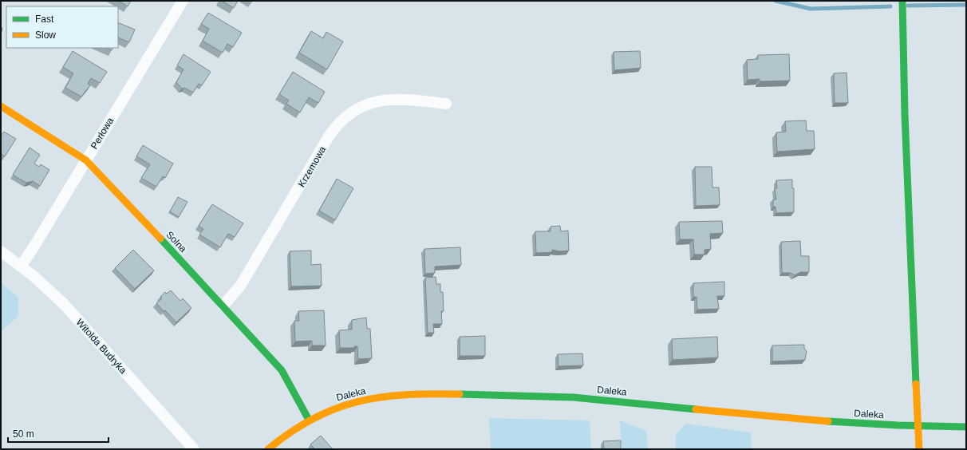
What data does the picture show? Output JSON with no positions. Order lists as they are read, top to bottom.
{
  "streets": {
    "street": [
      "Perłowa",
      "Krzemowa",
      "Solna",
      "Witolda Budryka",
      "Daleka"
    ]
  },
  "crossings": [
    ["Perłowa", "Solna"],
    ["Perłowa", "Witolda Budryka"],
    ["Krzemowa", "Solna"],
    ["Solna", "Daleka"]
  ],
  "legend": ["Fast", "Slow"],
  "scale_bar": "50 m"
}
